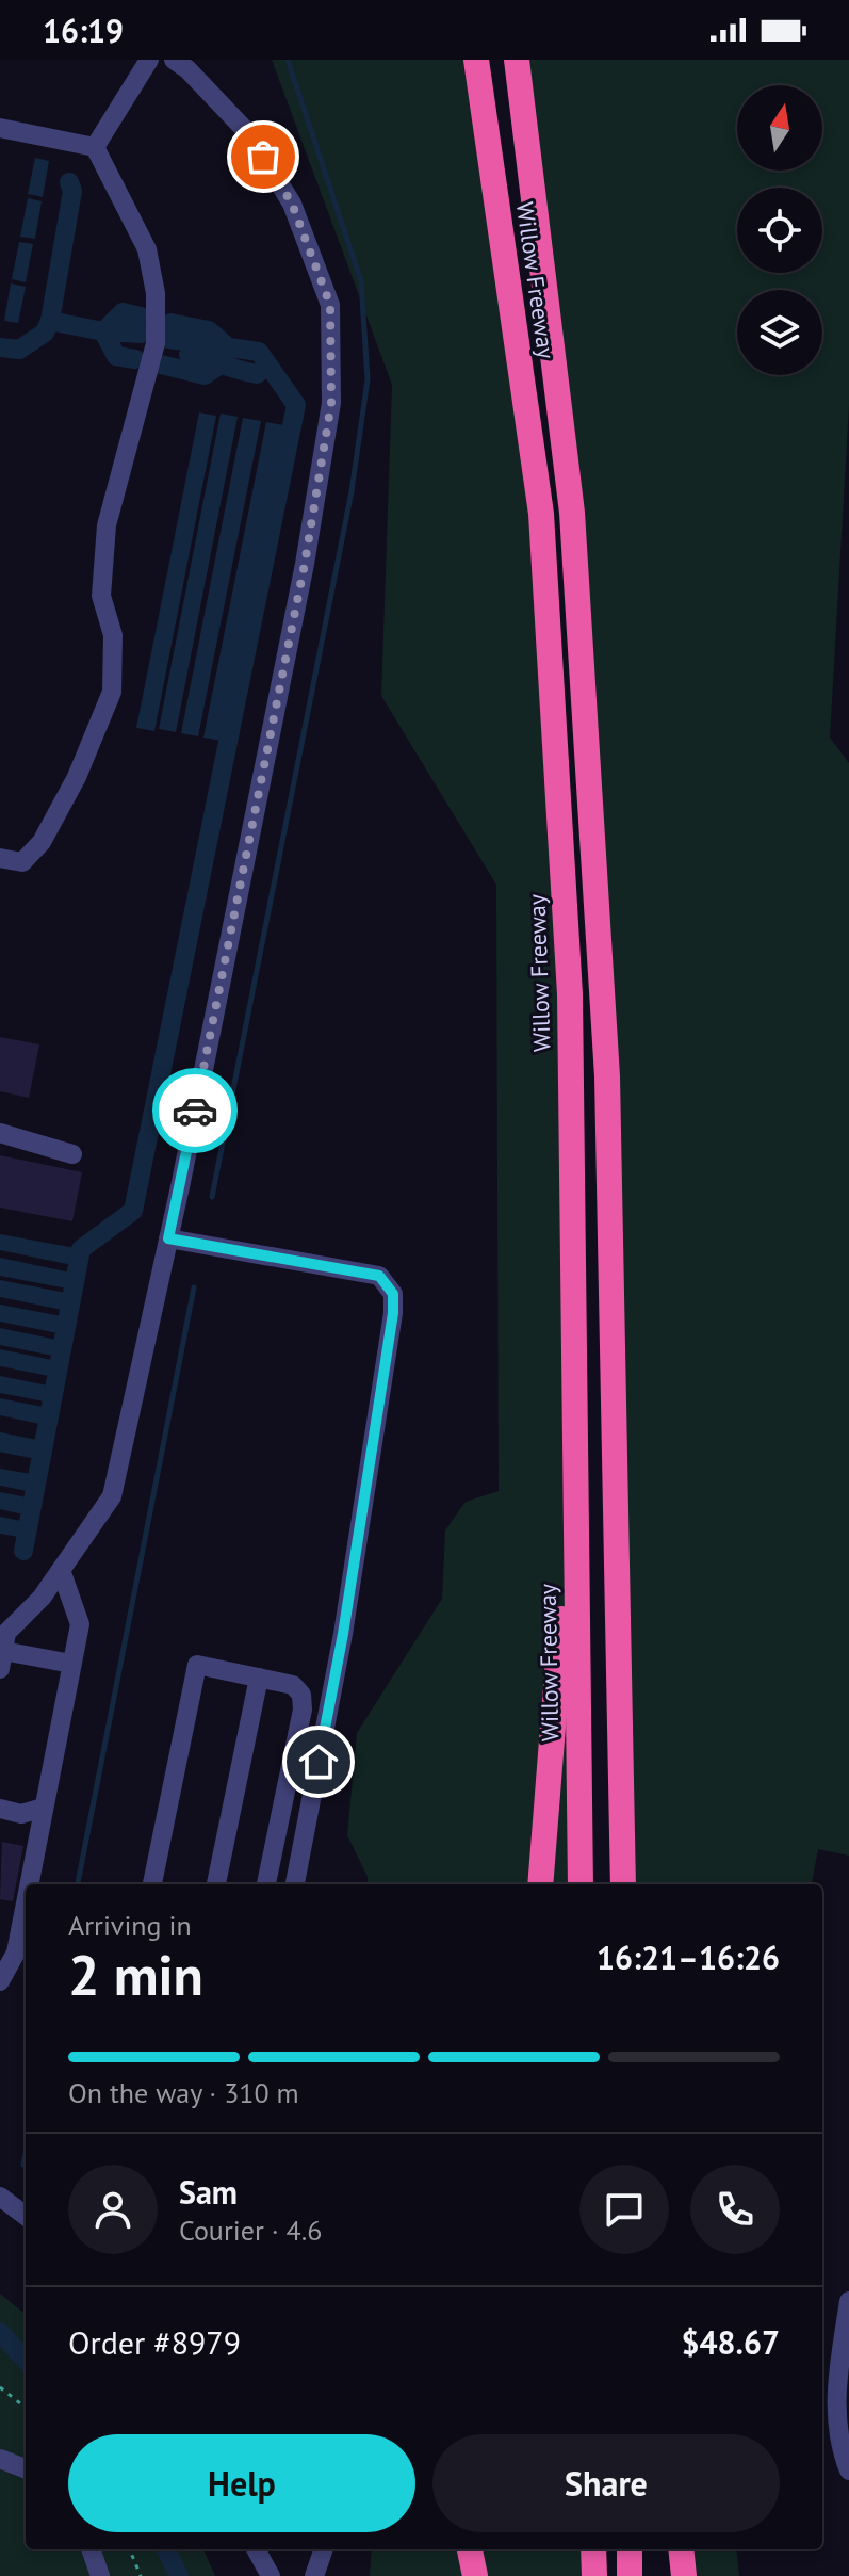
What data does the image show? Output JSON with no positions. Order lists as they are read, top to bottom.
{
  "streets": {
    "highway": ["Willow Freeway"]
  },
  "north": "top",
  "page": {
    "status": "16:19",
    "heading": ["2 min", "Arriving in", "16:21–16:26"],
    "panel": [
      "Sam",
      "Courier · 4.6",
      "Order #8979",
      "$48.67"
    ],
    "bar": "On the way · 310 m",
    "buttons": ["Help", "Share"]
  }
}
